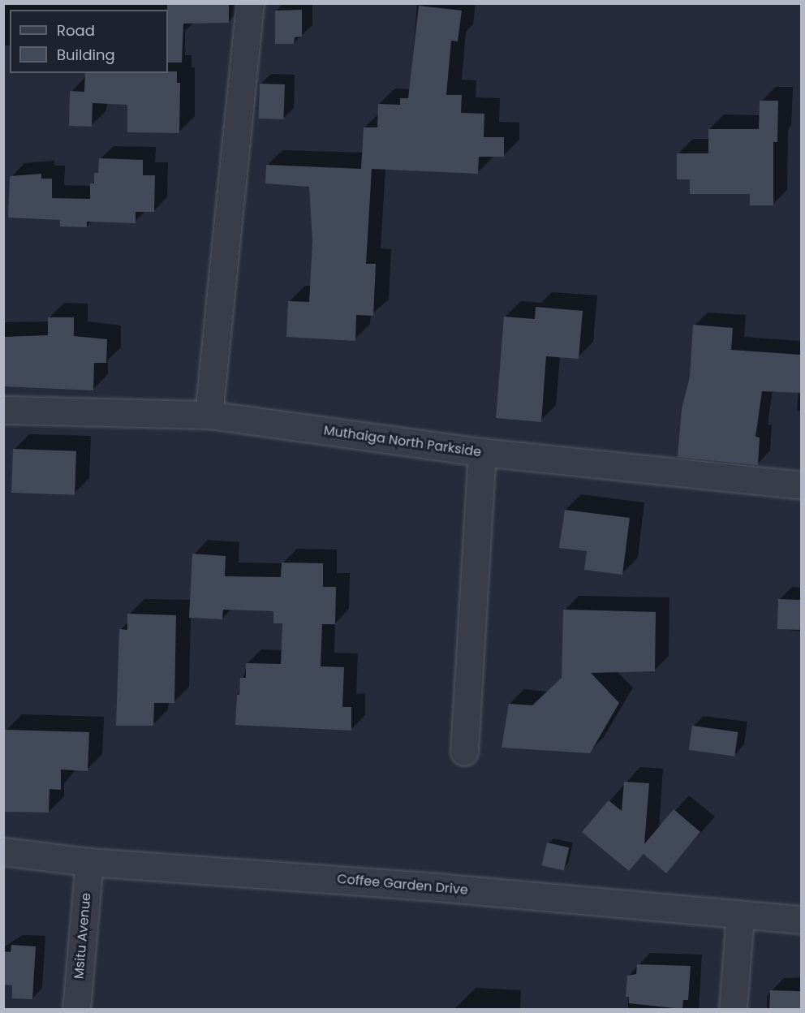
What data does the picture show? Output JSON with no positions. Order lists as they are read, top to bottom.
{
  "streets": {
    "street": ["Muthaiga North Parkside", "Coffee Garden Drive", "Msitu Avenue"]
  },
  "crossings": [
    ["Coffee Garden Drive", "Msitu Avenue"]
  ],
  "legend": ["Road", "Building"]
}
